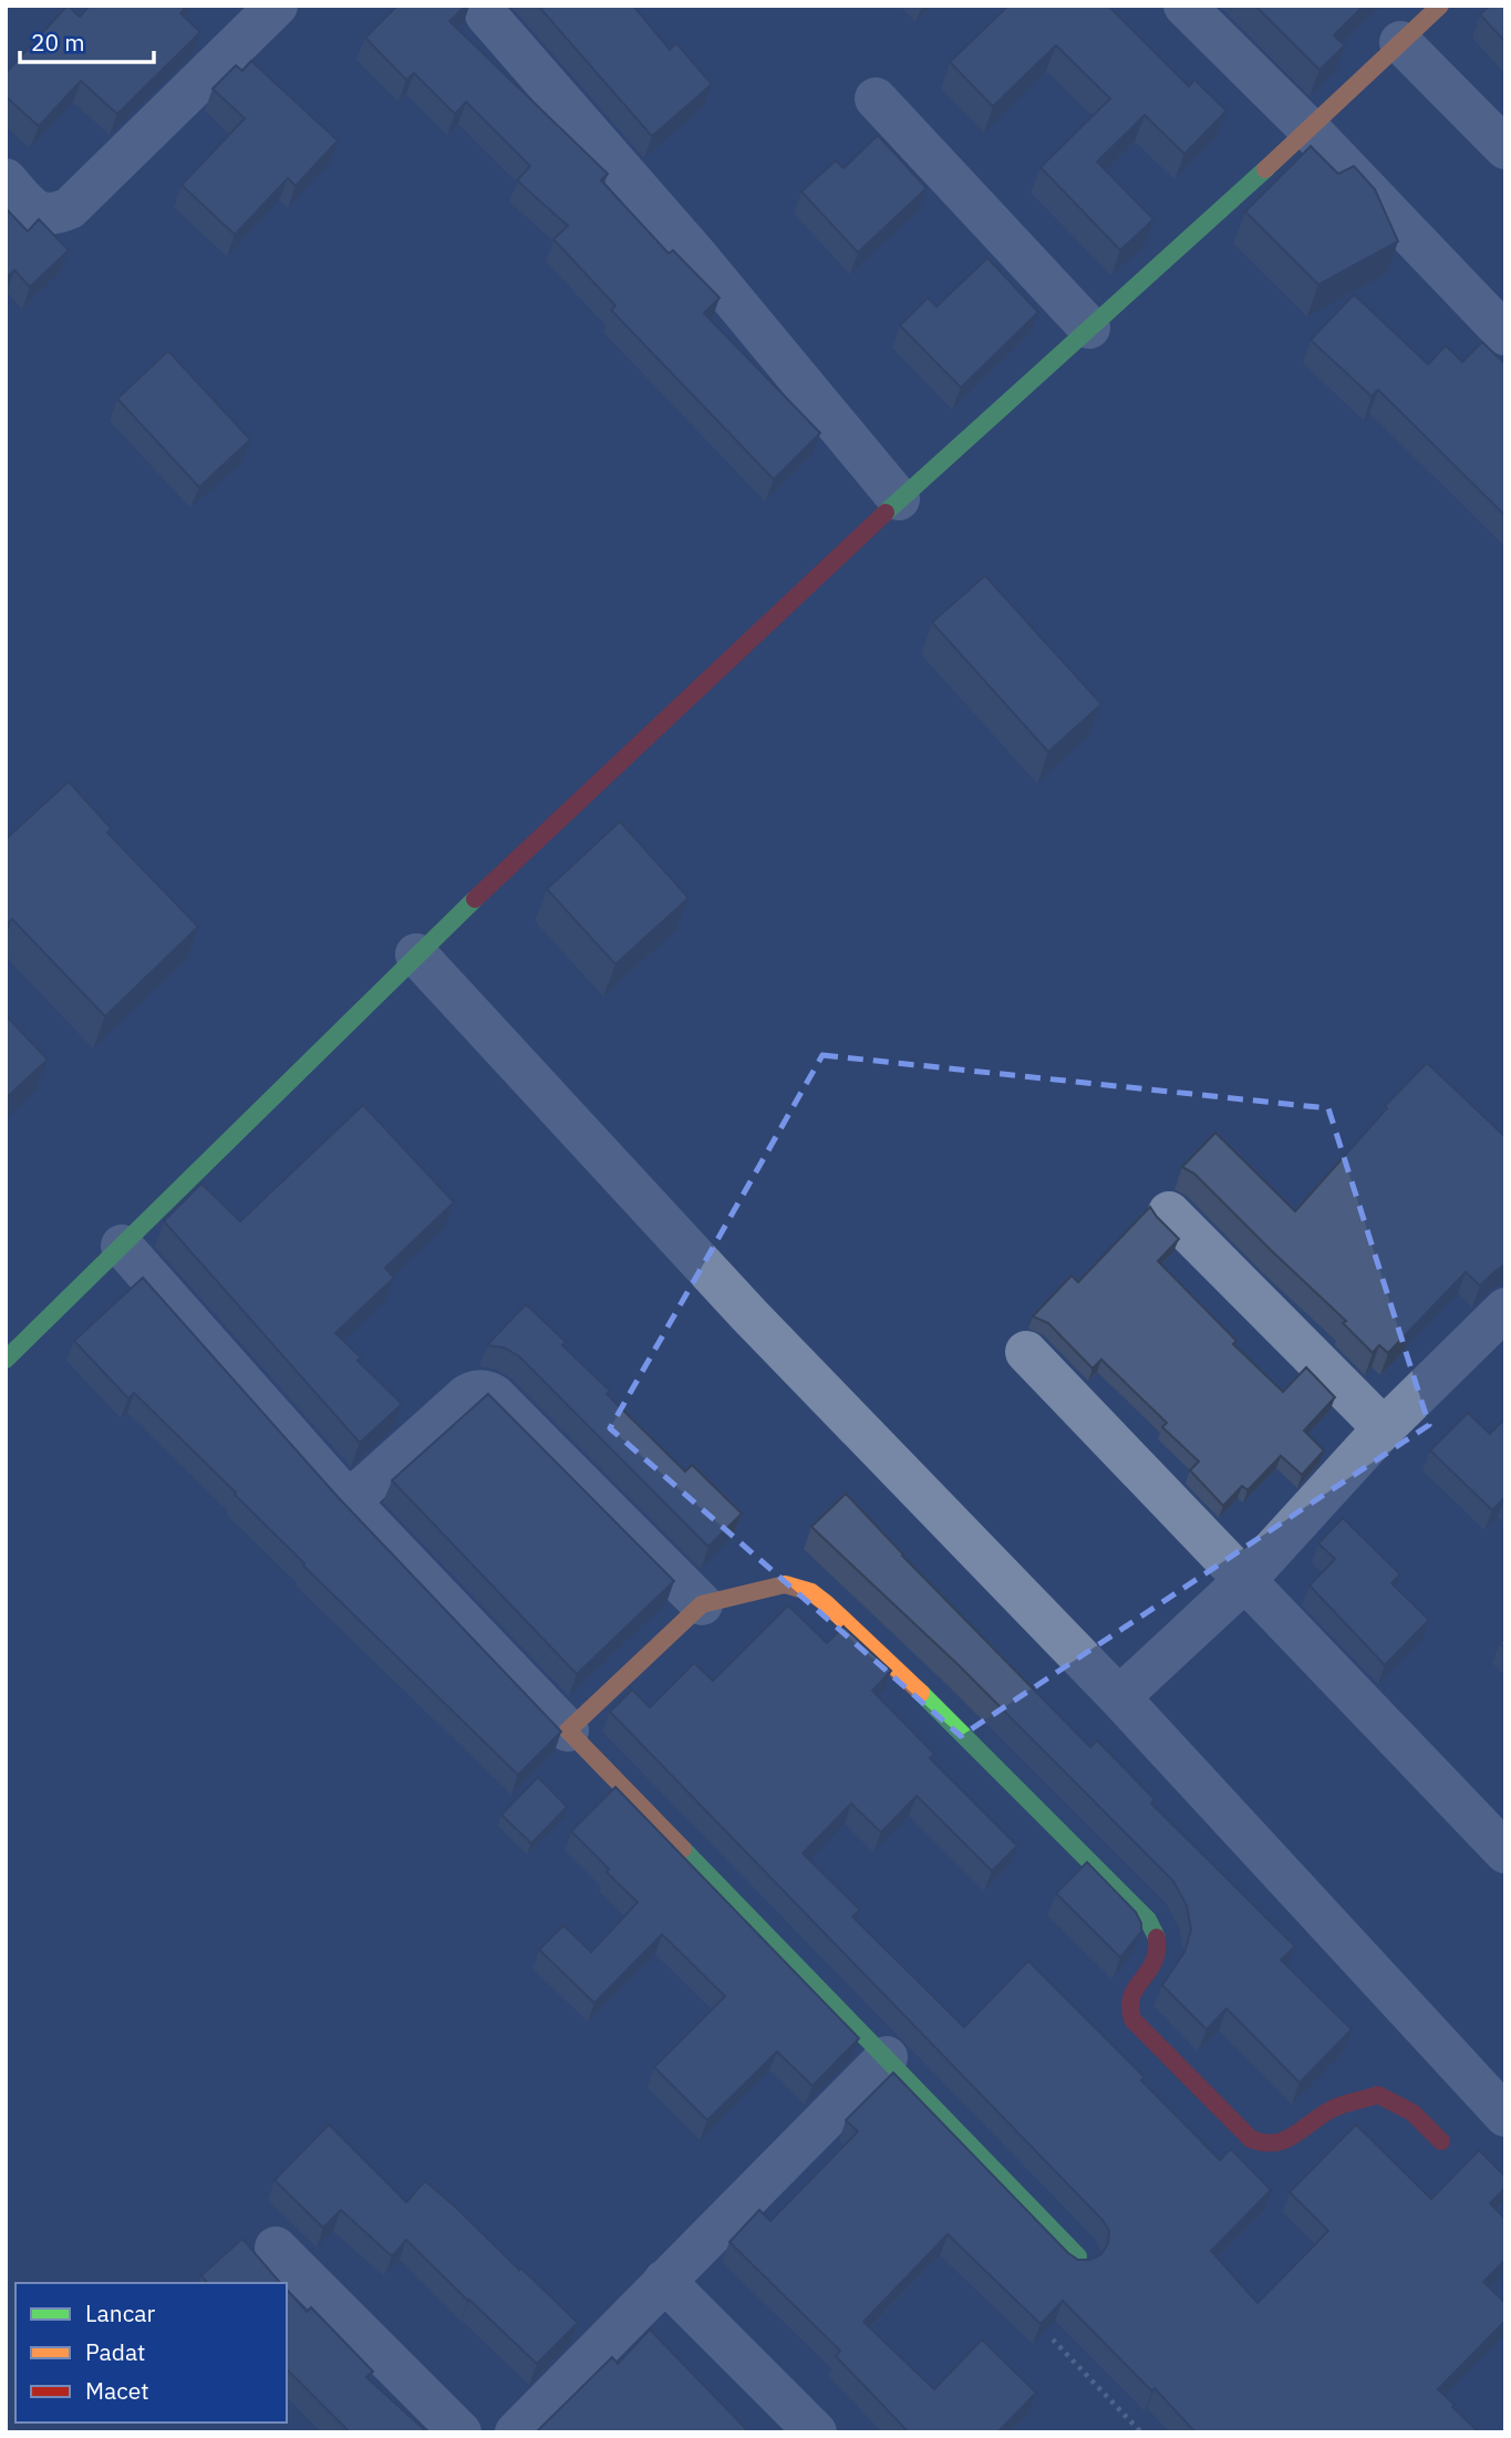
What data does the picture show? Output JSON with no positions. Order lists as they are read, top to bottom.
{
  "legend": ["Lancar", "Padat", "Macet"],
  "scale_bar": "20 m"
}
